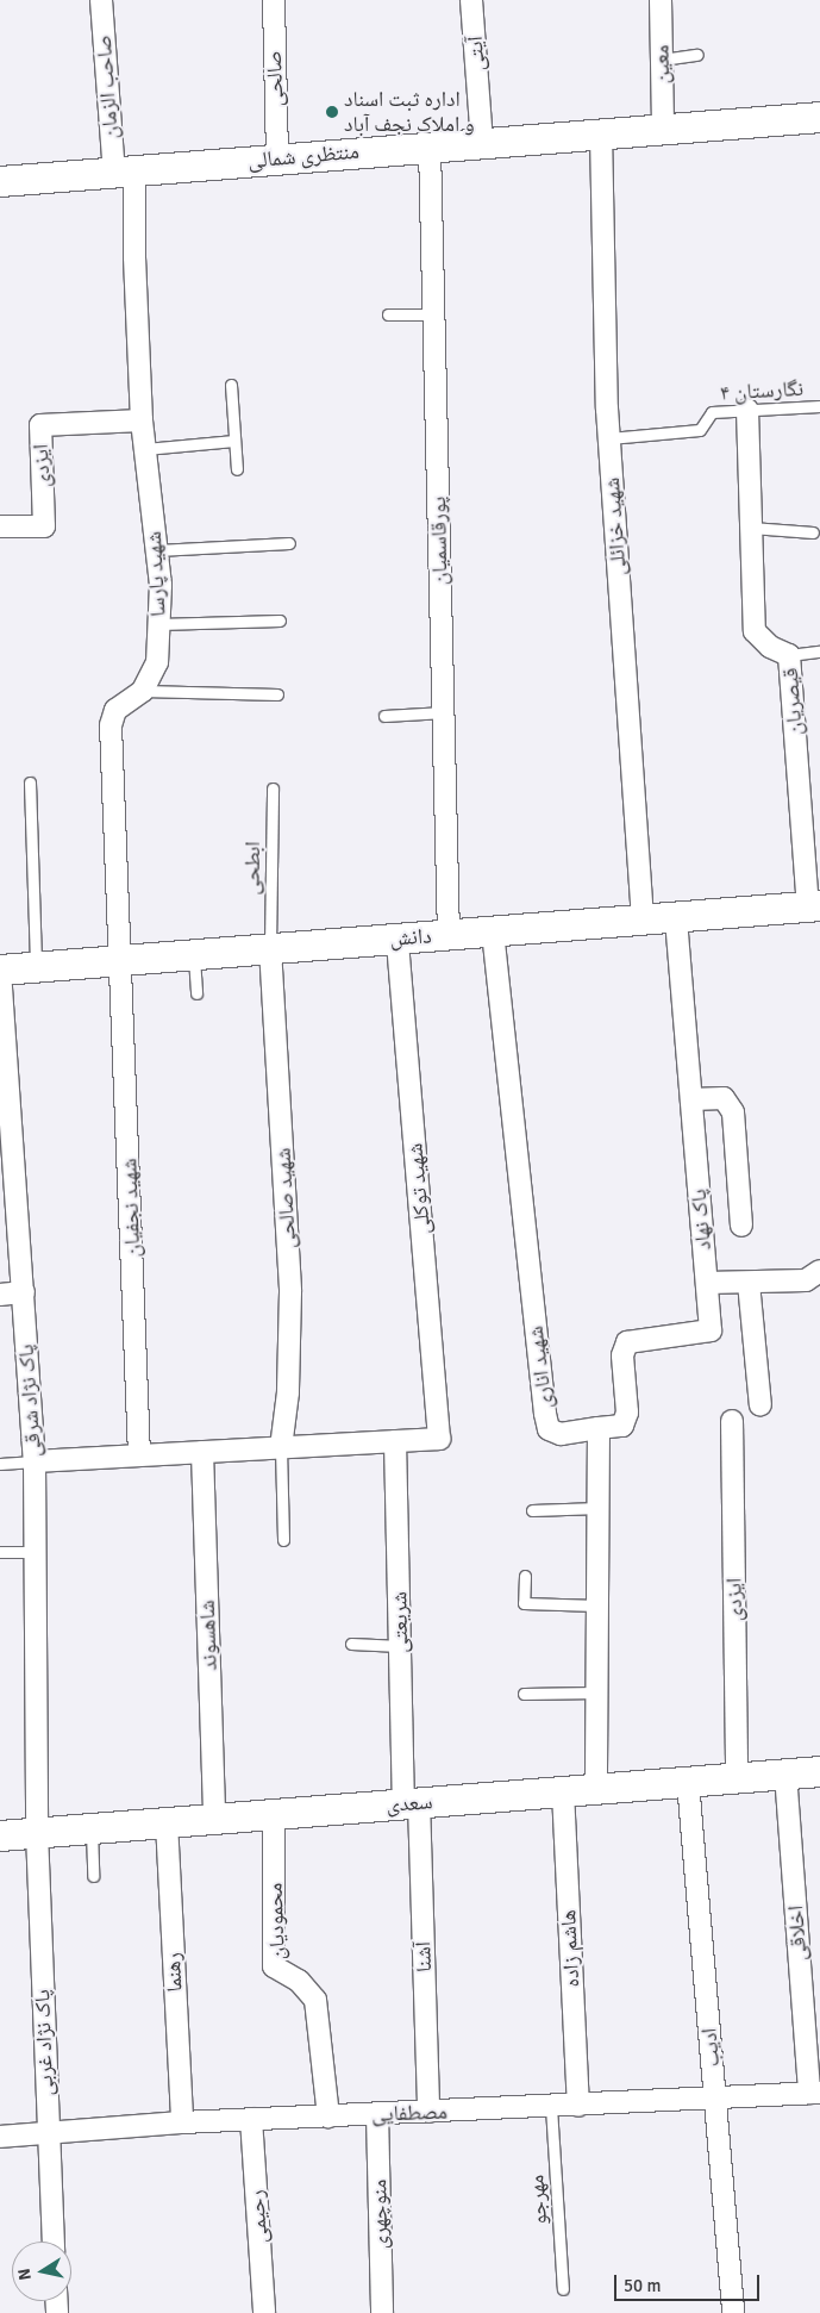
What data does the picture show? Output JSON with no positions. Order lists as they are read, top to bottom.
{
  "streets": {
    "street": [
      "آیتی",
      "معین",
      "صالحی",
      "صاحب الزمان",
      "منتظری شمالی",
      "ایزدی",
      "شهید خزائلی",
      "پورقاسمیان",
      "شهید پارسا",
      "قیصریان",
      "دانش",
      "شهید توکلی",
      "شهید صالحی",
      "شهید نجفیان",
      "پاک نهاد",
      "شهید اناری",
      "پاک نژاد شرقی",
      "شریعتی",
      "شاهسوند",
      "سعدی",
      "محمودیان",
      "اخلاقی",
      "هاشم زاده",
      "آشنا",
      "رهنما",
      "پاک نژاد غربی",
      "ادیب",
      "مصطفایی",
      "منوچهری",
      "رحیمی"
    ],
    "lane": ["نگارستان ۴", "ابطحی", "مهرجو"]
  },
  "crossings": [
    ["آیتی", "منتظری شمالی"],
    ["معین", "منتظری شمالی"],
    ["صالحی", "منتظری شمالی"],
    ["صاحب الزمان", "منتظری شمالی"],
    ["صاحب الزمان", "شهید پارسا"],
    ["منتظری شمالی", "شهید خزائلی"],
    ["منتظری شمالی", "پورقاسمیان"],
    ["منتظری شمالی", "شهید پارسا"],
    ["نگارستان ۴", "شهید خزائلی"],
    ["نگارستان ۴", "قیصریان"],
    ["ایزدی", "شهید پارسا"],
    ["ایزدی", "سعدی"],
    ["شهید خزائلی", "دانش"],
    ["پورقاسمیان", "دانش"],
    ["شهید پارسا", "دانش"],
    ["شهید پارسا", "شهید نجفیان"],
    ["قیصریان", "دانش"],
    ["ابطحی", "دانش"],
    ["ابطحی", "شهید صالحی"],
    ["دانش", "شهید توکلی"],
    ["دانش", "شهید صالحی"],
    ["دانش", "شهید نجفیان"],
    ["دانش", "پاک نهاد"],
    ["دانش", "شهید اناری"],
    ["دانش", "پاک نژاد شرقی"],
    ["شهید توکلی", "شریعتی"],
    ["پاک نهاد", "شهید اناری"],
    ["پاک نژاد شرقی", "سعدی"],
    ["پاک نژاد شرقی", "پاک نژاد غربی"],
    ["شریعتی", "سعدی"],
    ["شریعتی", "آشنا"],
    ["شاهسوند", "سعدی"],
    ["سعدی", "محمودیان"],
    ["سعدی", "اخلاقی"],
    ["سعدی", "هاشم زاده"],
    ["سعدی", "آشنا"],
    ["سعدی", "رهنما"],
    ["سعدی", "پاک نژاد غربی"],
    ["سعدی", "ادیب"],
    ["محمودیان", "مصطفایی"],
    ["اخلاقی", "مصطفایی"],
    ["هاشم زاده", "مصطفایی"],
    ["آشنا", "مصطفایی"],
    ["رهنما", "مصطفایی"],
    ["پاک نژاد غربی", "مصطفایی"],
    ["ادیب", "مصطفایی"],
    ["مصطفایی", "مهرجو"],
    ["مصطفایی", "منوچهری"],
    ["مصطفایی", "رحیمی"]
  ],
  "places": ["اداره ثبت اسناد و املاک نجف آباد"],
  "scale_bar": "50 m",
  "north": "left"
}
